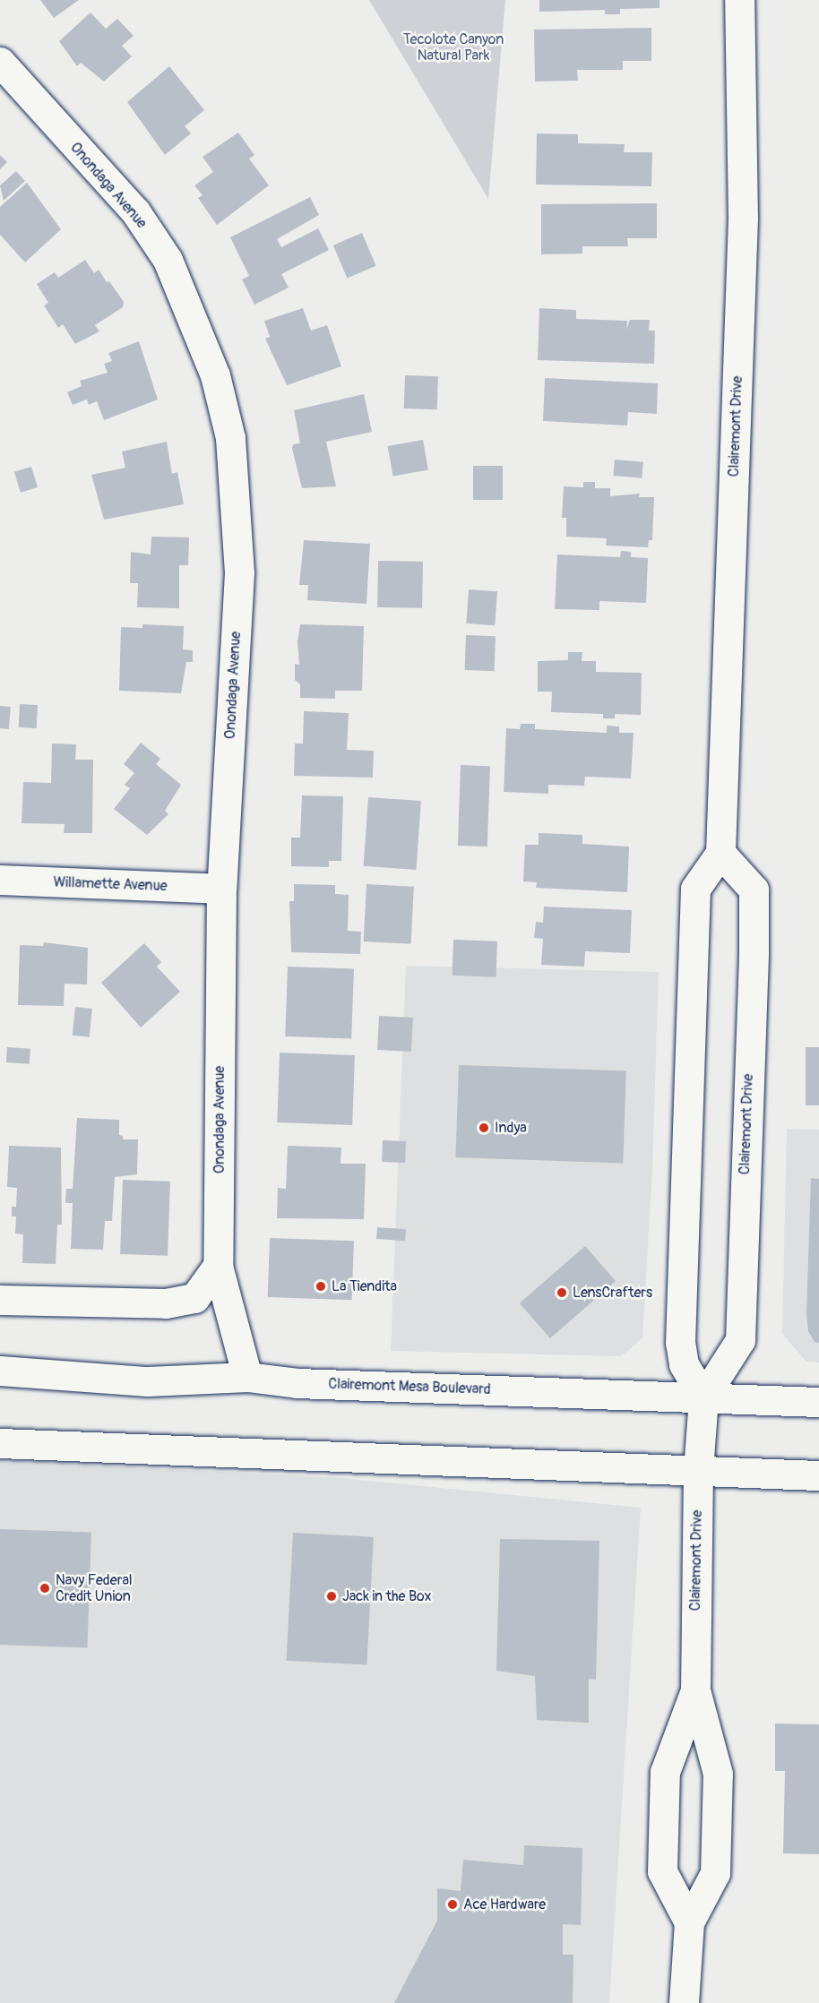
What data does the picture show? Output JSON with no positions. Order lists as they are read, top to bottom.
{
  "streets": {
    "main road": [
      "Onondaga Avenue",
      "Clairemont Drive",
      "Willamette Avenue",
      "Clairemont Mesa Boulevard"
    ]
  },
  "crossings": [
    ["Onondaga Avenue", "Willamette Avenue"],
    ["Onondaga Avenue", "Clairemont Mesa Boulevard"],
    ["Clairemont Drive", "Clairemont Mesa Boulevard"]
  ],
  "parks": ["Tecolote Canyon Natural Park"],
  "places": [
    "Indya",
    "La Tiendita",
    "LensCrafters",
    "Navy Federal Credit Union",
    "Jack in the Box",
    "Ace Hardware"
  ]
}
